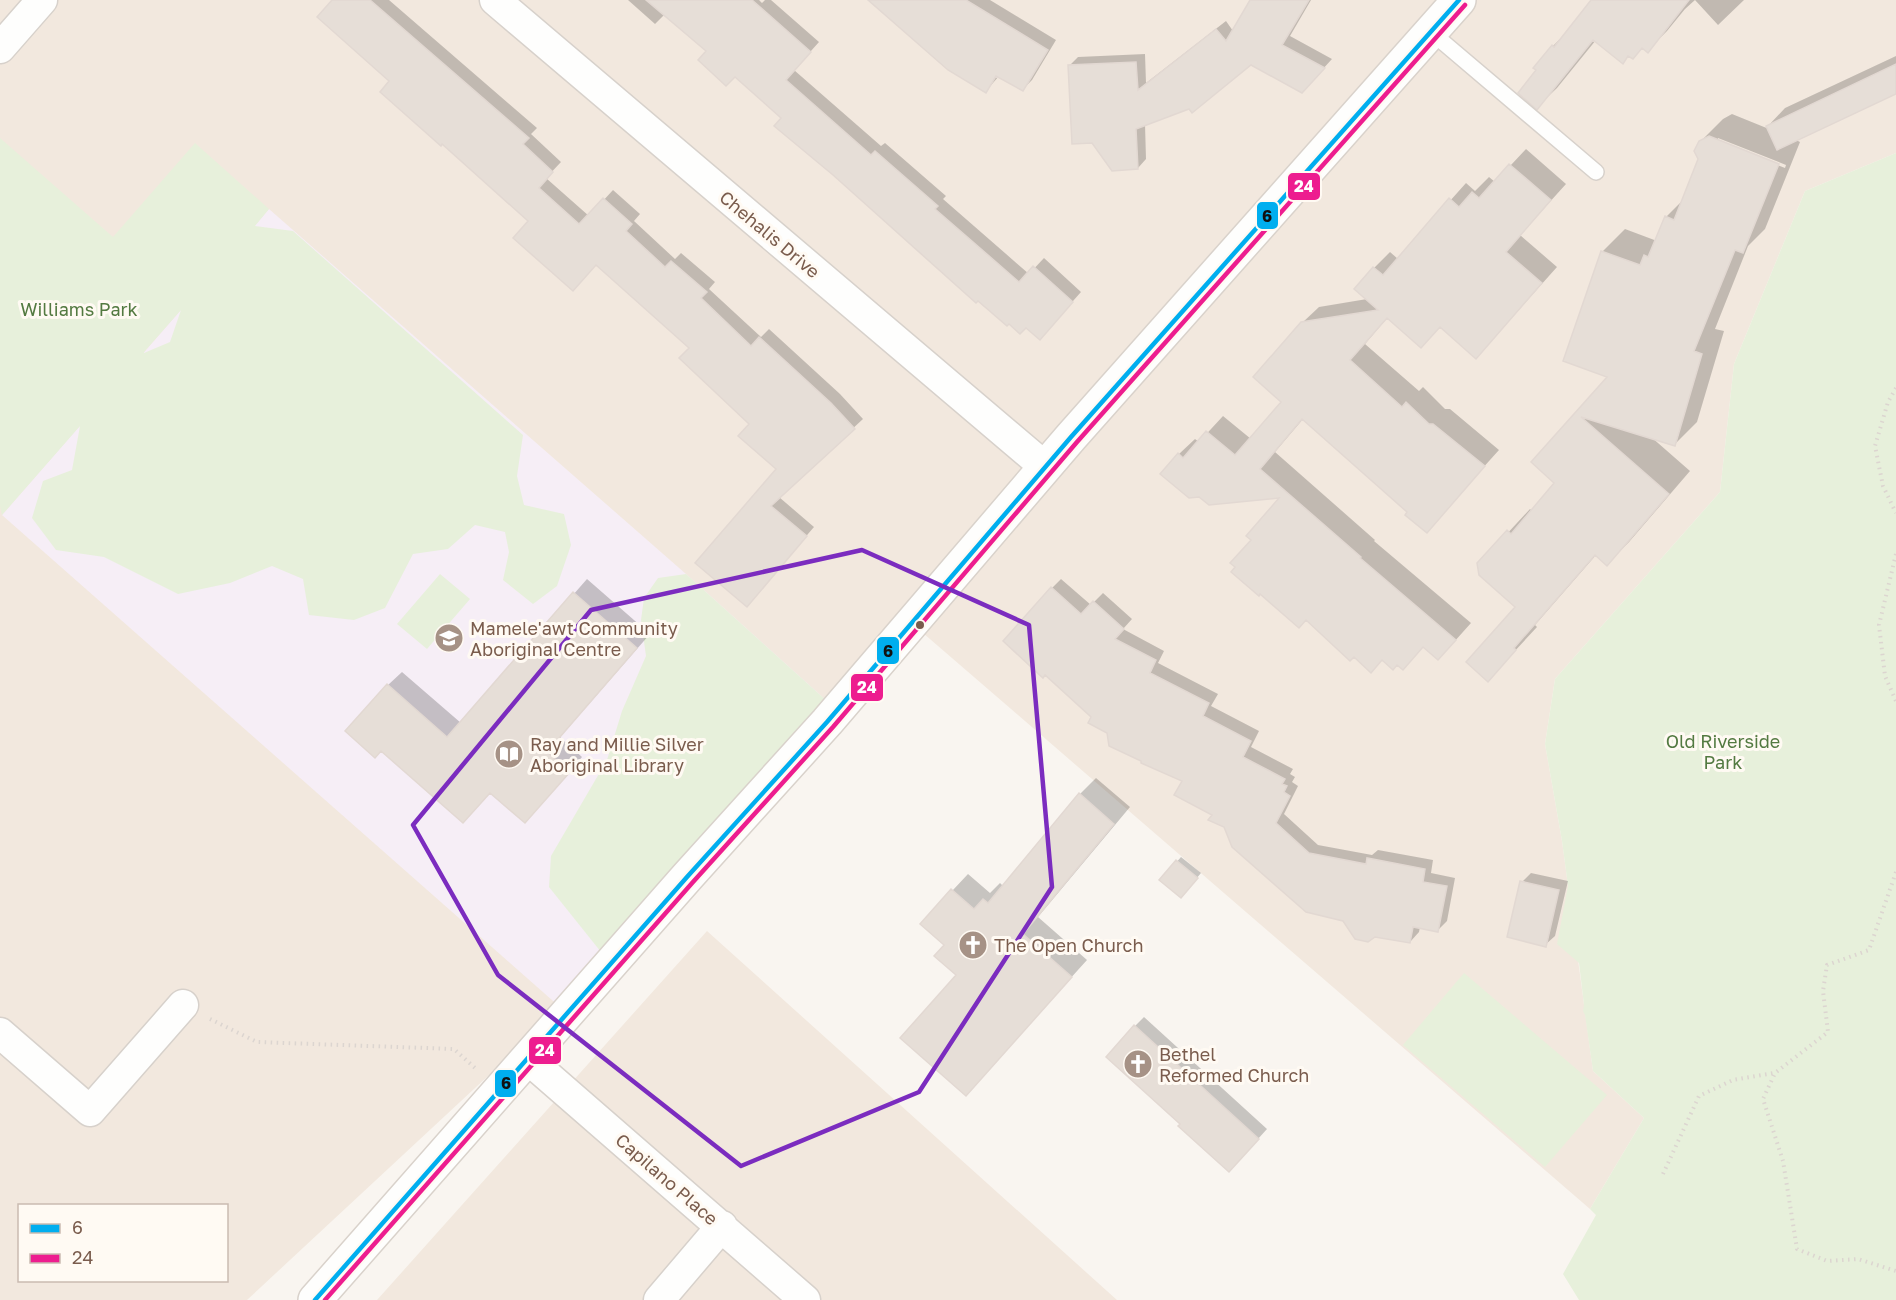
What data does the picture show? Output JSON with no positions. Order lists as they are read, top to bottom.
{
  "streets": {
    "street": ["Chehalis Drive", "Capilano Place"]
  },
  "parks": ["Williams Park", "Old Riverside Park"],
  "places": {
    "school or university": ["Mamele'awt Community Aboriginal Centre"],
    "library": ["Ray and Millie Silver Aboriginal Library"],
    "church": ["The Open Church", "Bethel Reformed Church"]
  },
  "lines": ["transit line 6", "transit line 24"],
  "legend": ["6", "24"]
}
